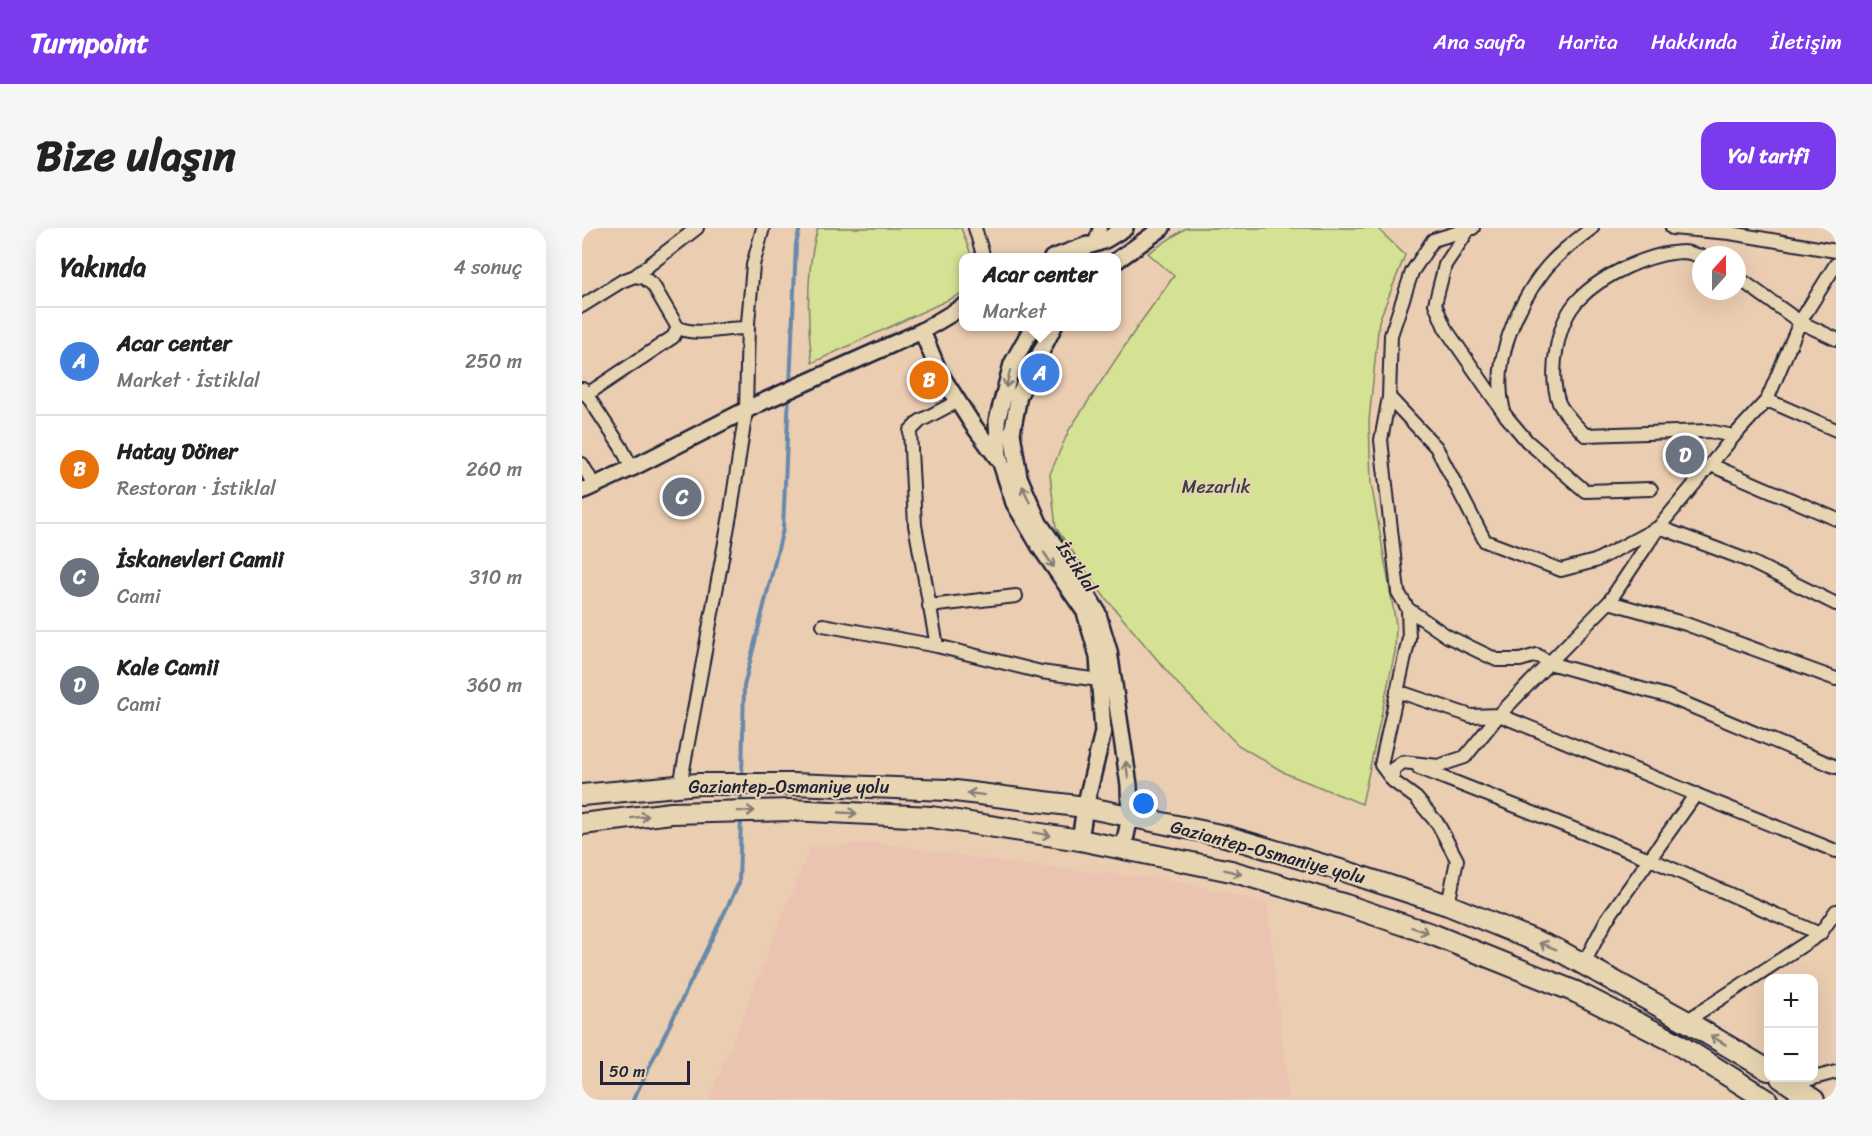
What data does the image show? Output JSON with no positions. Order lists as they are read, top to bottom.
{
  "streets": {
    "highway": ["Gaziantep-Osmaniye yolu"],
    "street": ["İstiklal"]
  },
  "crossings": [
    ["İstiklal", "Gaziantep-Osmaniye yolu"]
  ],
  "parks": ["Mezarlık"],
  "scale_bar": "50 m",
  "north": "top",
  "page": {
    "header": "Turnpoint",
    "nav": [
      "Ana sayfa",
      "Harita",
      "Hakkında",
      "İletişim"
    ],
    "title": "Bize ulaşın",
    "buttons": "Yol tarifi",
    "heading": ["Yakında", "4 sonuç"],
    "popup": ["Acar center", "Market"],
    "list": [
      {
        "mark": "A",
        "name": "Acar center",
        "note": "Market · İstiklal",
        "value": "250 m"
      },
      {
        "mark": "B",
        "name": "Hatay Döner",
        "note": "Restoran · İstiklal",
        "value": "260 m"
      },
      {
        "mark": "C",
        "name": "İskanevleri Camii",
        "note": "Cami",
        "value": "310 m"
      },
      {
        "mark": "D",
        "name": "Kale Camii",
        "note": "Cami",
        "value": "360 m"
      }
    ],
    "pins": [
      "A",
      "B",
      "D",
      "C"
    ],
    "map_buttons": ["+", "−"],
    "scale": "50 m"
  }
}
